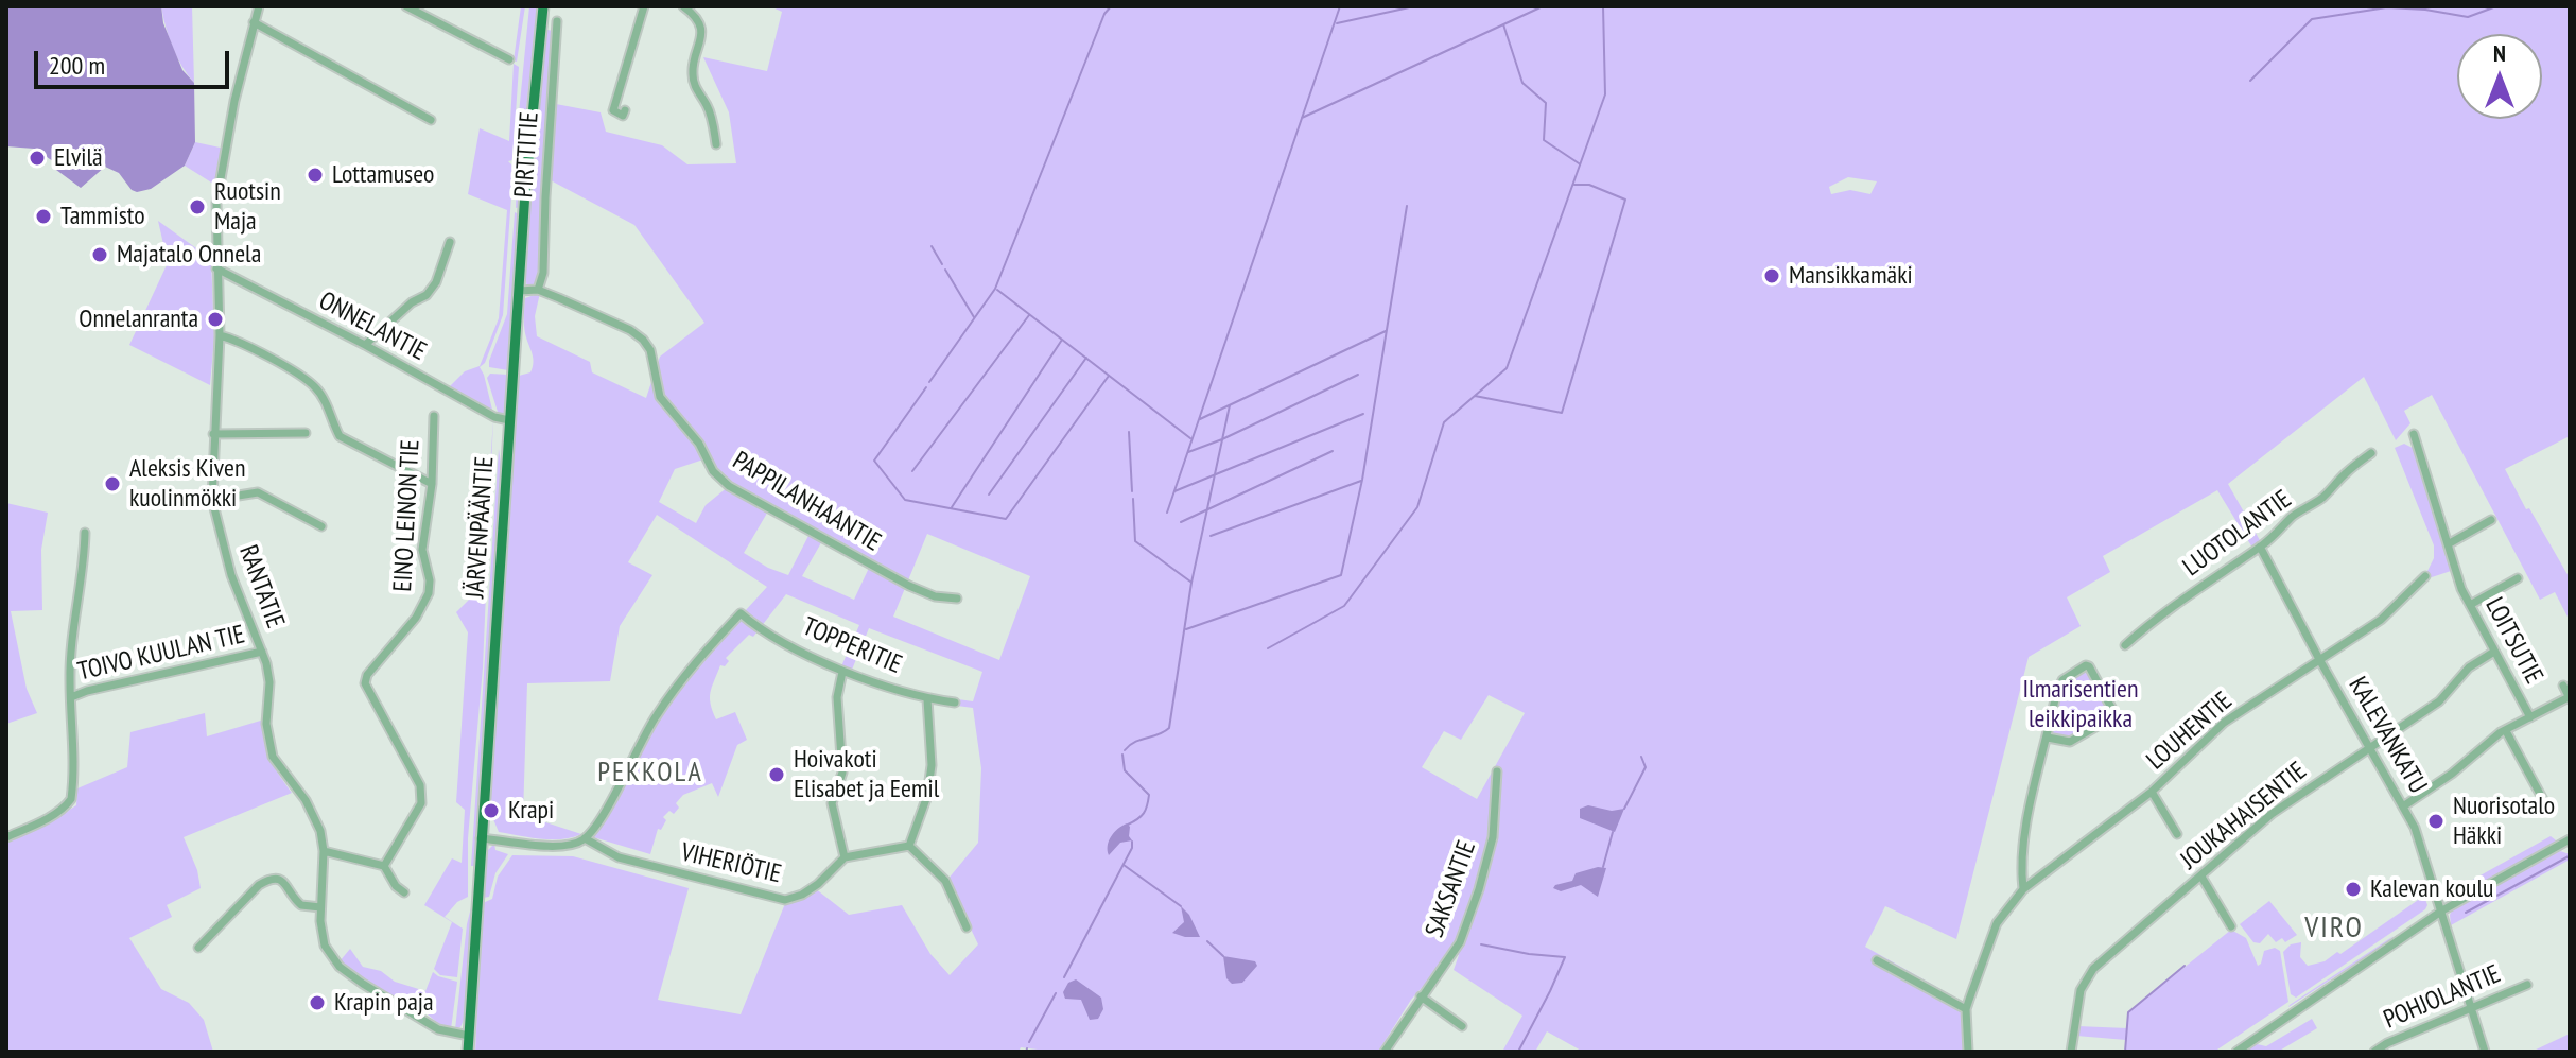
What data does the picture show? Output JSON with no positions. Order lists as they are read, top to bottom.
{
  "streets": {
    "main road": ["JÄRVENPÄÄNTIE"],
    "street": [
      "PIRTTITIE",
      "ONNELANTIE",
      "PAPPILANHAANTIE",
      "EINO LEINON TIE",
      "LUOTOLANTIE",
      "RANTATIE",
      "LOITSUTIE",
      "TOPPERITIE",
      "TOIVO KUULAN TIE",
      "LOUHENTIE",
      "KALEVANKATU",
      "JOUKAHAISENTIE",
      "VIHERIÖTIE",
      "SAKSANTIE",
      "POHJOLANTIE"
    ]
  },
  "crossings": [
    ["PIRTTITIE", "PAPPILANHAANTIE"],
    ["ONNELANTIE", "JÄRVENPÄÄNTIE"],
    ["ONNELANTIE", "RANTATIE"],
    ["PAPPILANHAANTIE", "JÄRVENPÄÄNTIE"],
    ["JÄRVENPÄÄNTIE", "RANTATIE"],
    ["LUOTOLANTIE", "KALEVANKATU"],
    ["RANTATIE", "TOIVO KUULAN TIE"],
    ["LOITSUTIE", "KALEVANKATU"],
    ["LOITSUTIE", "JOUKAHAISENTIE"],
    ["TOPPERITIE", "VIHERIÖTIE"],
    ["LOUHENTIE", "KALEVANKATU"],
    ["KALEVANKATU", "JOUKAHAISENTIE"],
    ["KALEVANKATU", "POHJOLANTIE"]
  ],
  "districts": ["PEKKOLA", "VIRO"],
  "parks": ["Ilmarisentien leikkipaikka"],
  "places": [
    "Elvilä",
    "Lottamuseo",
    "Ruotsin Maja",
    "Tammisto",
    "Majatalo Onnela",
    "Mansikkamäki",
    "Onnelanranta",
    "Aleksis Kiven kuolinmökki",
    "Hoivakoti Elisabet ja Eemil",
    "Krapi",
    "Nuorisotalo Häkki",
    "Kalevan koulu",
    "Krapin paja"
  ],
  "scale_bar": "200 m",
  "north": "top"
}
